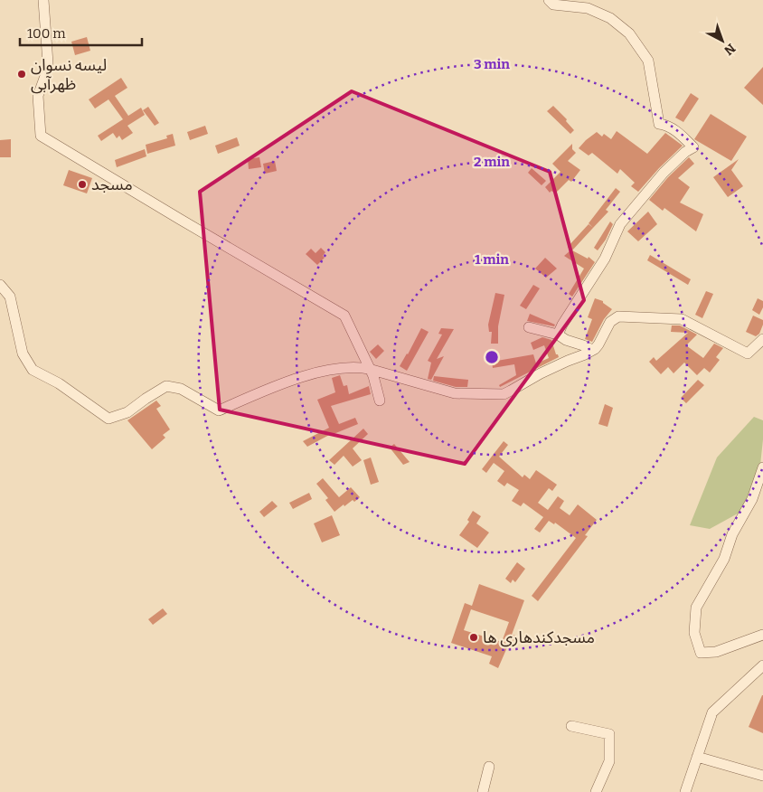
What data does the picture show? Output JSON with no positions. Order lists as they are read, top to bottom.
{
  "places": ["لیسه نسوان ظهرآبی", "مسجد", "مسجدکندهاری ها"],
  "scale_bar": "100 m",
  "north": "bottom right",
  "rings": ["3 min", "2 min", "1 min"]
}
